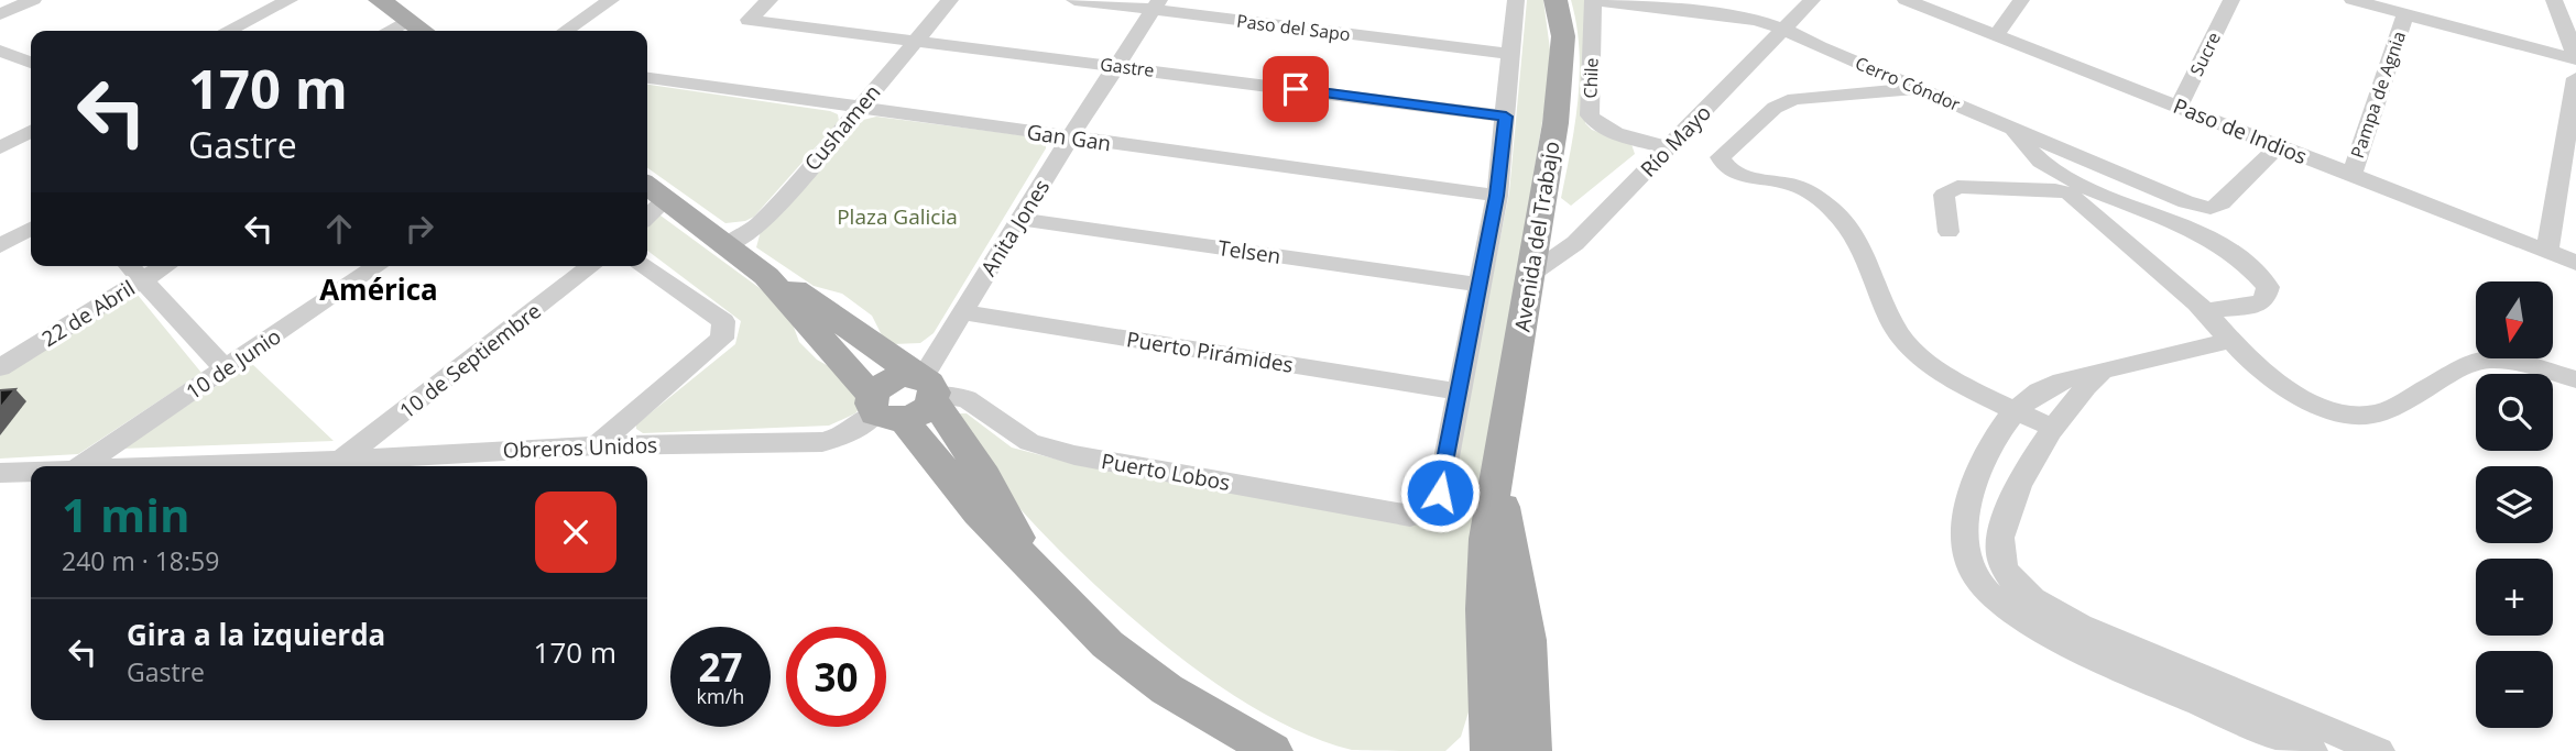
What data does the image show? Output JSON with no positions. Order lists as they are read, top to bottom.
{
  "streets": {
    "main road": ["Avenida del Trabajo"],
    "street": [
      "Paso del Sapo",
      "Sucre",
      "Gastre",
      "Chile",
      "Cerro Cóndor",
      "Pampa de Agnia",
      "Cushamen",
      "Paso de Indios",
      "Gan Gan",
      "Río Mayo",
      "Anita Jones",
      "Telsen",
      "22 de Abril",
      "Puerto Pirámides",
      "10 de Septiembre",
      "10 de Junio",
      "Obreros Unidos",
      "Puerto Lobos"
    ]
  },
  "crossings": [
    ["Paso del Sapo", "Anita Jones"],
    ["Sucre", "Paso de Indios"],
    ["Gastre", "Cushamen"],
    ["Gastre", "Anita Jones"],
    ["Chile", "Cerro Cóndor"],
    ["Chile", "Río Mayo"],
    ["Cerro Cóndor", "Paso de Indios"],
    ["Cerro Cóndor", "Río Mayo"],
    ["Pampa de Agnia", "Paso de Indios"],
    ["Cushamen", "Gan Gan"],
    ["Gan Gan", "Anita Jones"],
    ["Río Mayo", "Avenida del Trabajo"],
    ["Anita Jones", "Telsen"],
    ["Anita Jones", "Puerto Pirámides"],
    ["Anita Jones", "Puerto Lobos"],
    ["Puerto Pirámides", "Puerto Lobos"],
    ["10 de Septiembre", "Obreros Unidos"]
  ],
  "districts": ["América"],
  "parks": ["Plaza Galicia"],
  "north": "bottom",
  "page": {
    "turn": ["170 m", "Gastre"],
    "map_buttons": ["+", "−"],
    "heading": ["1 min", "240 m · 18:59"],
    "list": [
      {
        "name": "Gira a la izquierda",
        "note": "Gastre",
        "value": "170 m"
      }
    ],
    "speed": "27 km/h",
    "limit": "30"
  }
}
